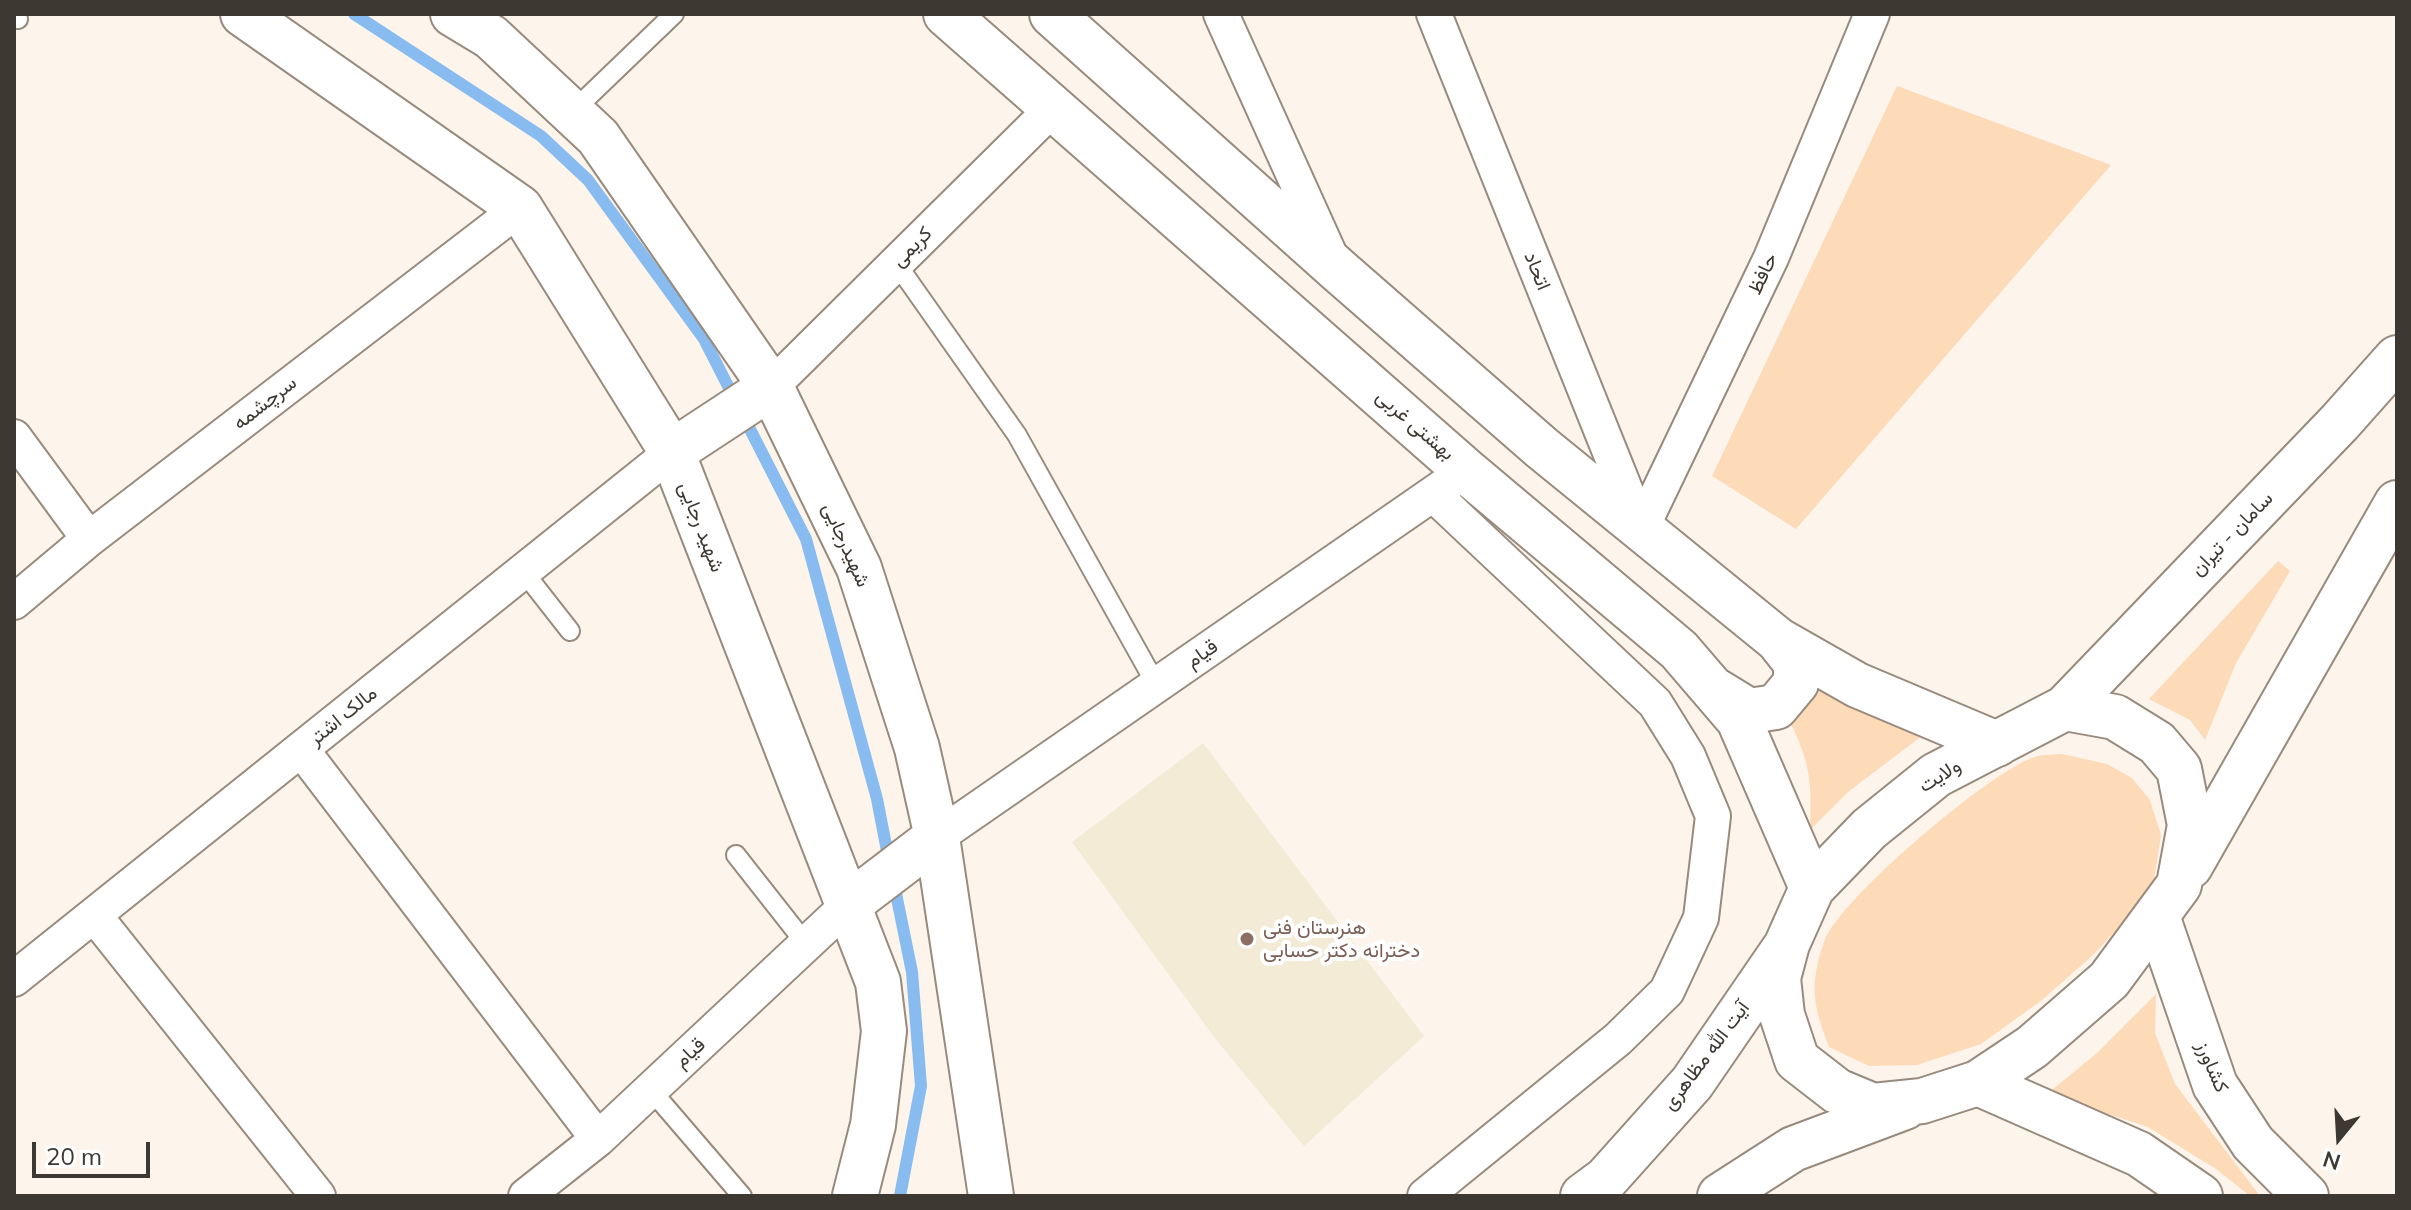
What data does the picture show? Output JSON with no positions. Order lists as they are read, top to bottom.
{
  "streets": {
    "street": [
      "کریمی",
      "اتحاد",
      "حافظ",
      "سرچشمه",
      "بهشتی غربی",
      "شهید رجایی",
      "سامان - تیران",
      "شهیدرجایی",
      "قیام",
      "مالک اشتر",
      "ولایت",
      "آیت الله مظاهری",
      "کشاورز"
    ]
  },
  "crossings": [
    ["کریمی", "بهشتی غربی"],
    ["کریمی", "شهیدرجایی"],
    ["اتحاد", "حافظ"],
    ["سرچشمه", "شهید رجایی"],
    ["بهشتی غربی", "قیام"],
    ["بهشتی غربی", "ولایت"],
    ["شهید رجایی", "قیام"],
    ["شهید رجایی", "مالک اشتر"],
    ["سامان - تیران", "ولایت"],
    ["شهیدرجایی", "قیام"],
    ["ولایت", "آیت الله مظاهری"],
    ["ولایت", "کشاورز"]
  ],
  "places": ["هنرستان فنی دخترانه دکتر حسابی"],
  "scale_bar": "20 m",
  "north": "bottom"
}
